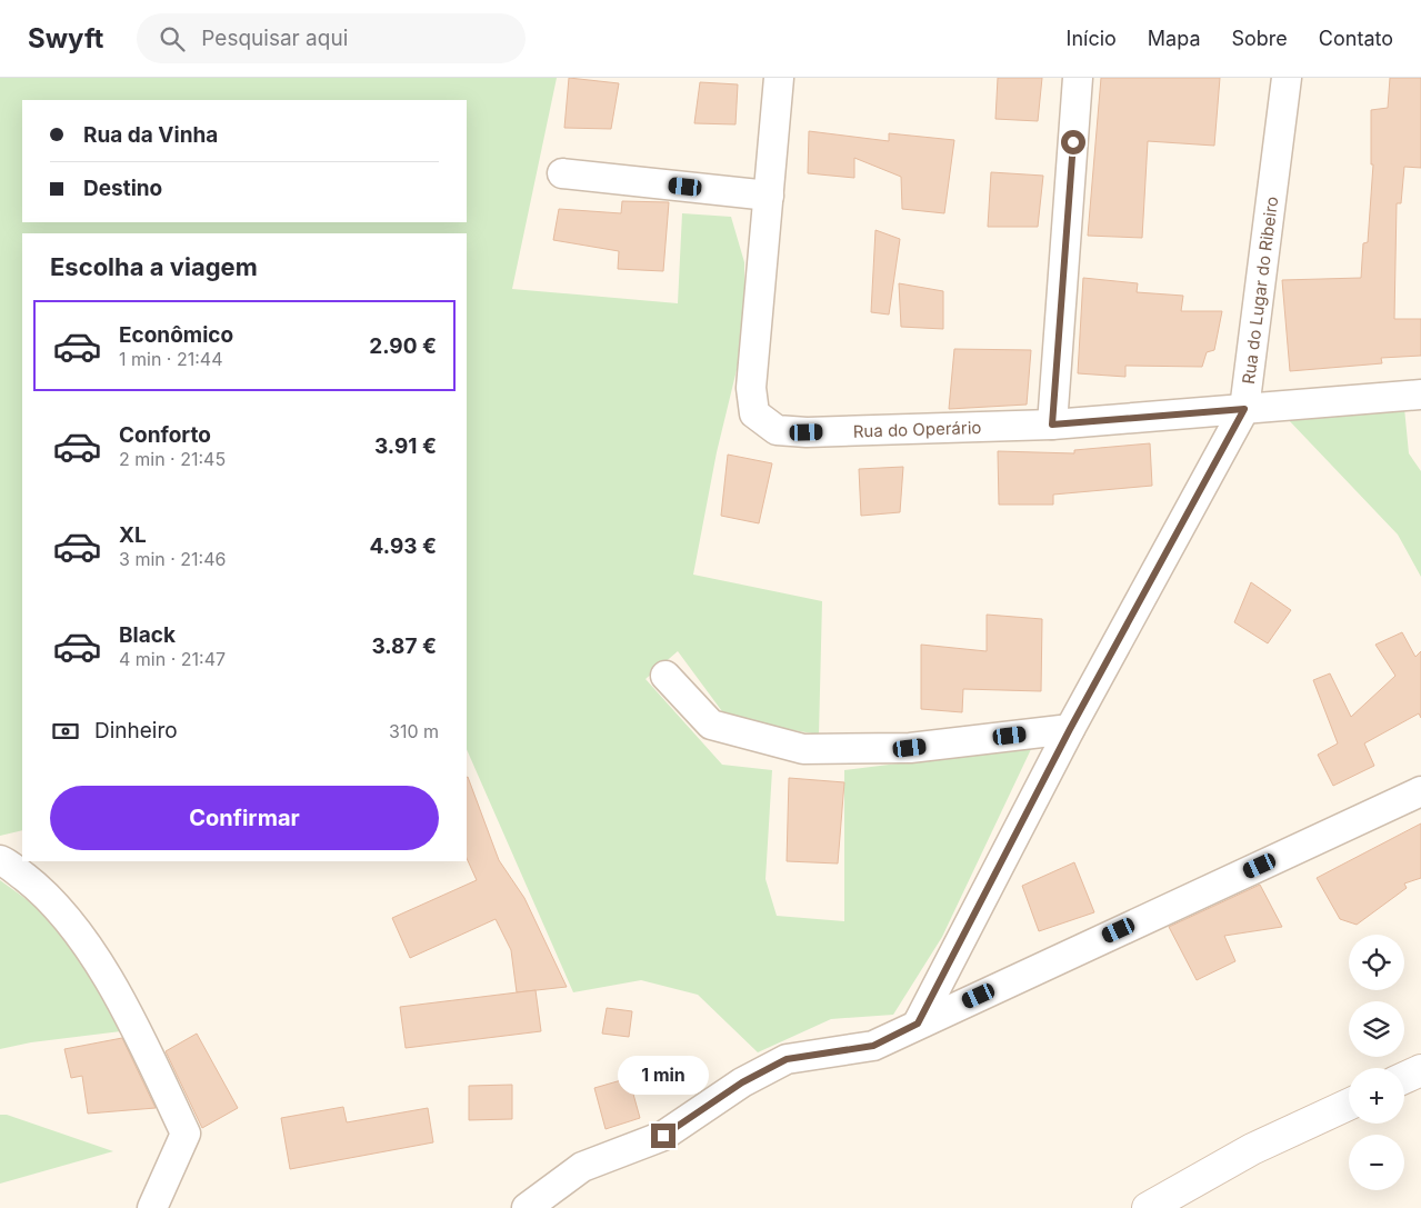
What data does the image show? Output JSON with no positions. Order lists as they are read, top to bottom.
{
  "streets": {
    "street": ["Rua do Lugar do Ribeiro", "Rua do Operário"]
  },
  "crossings": [
    ["Rua do Lugar do Ribeiro", "Rua do Operário"]
  ],
  "page": {
    "header": "Swyft",
    "search": "Pesquisar aqui",
    "nav": [
      "Início",
      "Mapa",
      "Sobre",
      "Contato"
    ],
    "banner": ["Rua da Vinha", "Destino"],
    "heading": "Escolha a viagem",
    "list": [
      {
        "name": "Econômico",
        "note": "1 min · 21:44",
        "value": "2.90 €"
      },
      {
        "name": "Conforto",
        "note": "2 min · 21:45",
        "value": "3.91 €"
      },
      {
        "name": "XL",
        "note": "3 min · 21:46",
        "value": "4.93 €"
      },
      {
        "name": "Black",
        "note": "4 min · 21:47",
        "value": "3.87 €"
      }
    ],
    "pay": ["Dinheiro", "310 m"],
    "buttons": "Confirmar",
    "map_buttons": ["+", "−"],
    "bubble": "1 min"
  }
}
